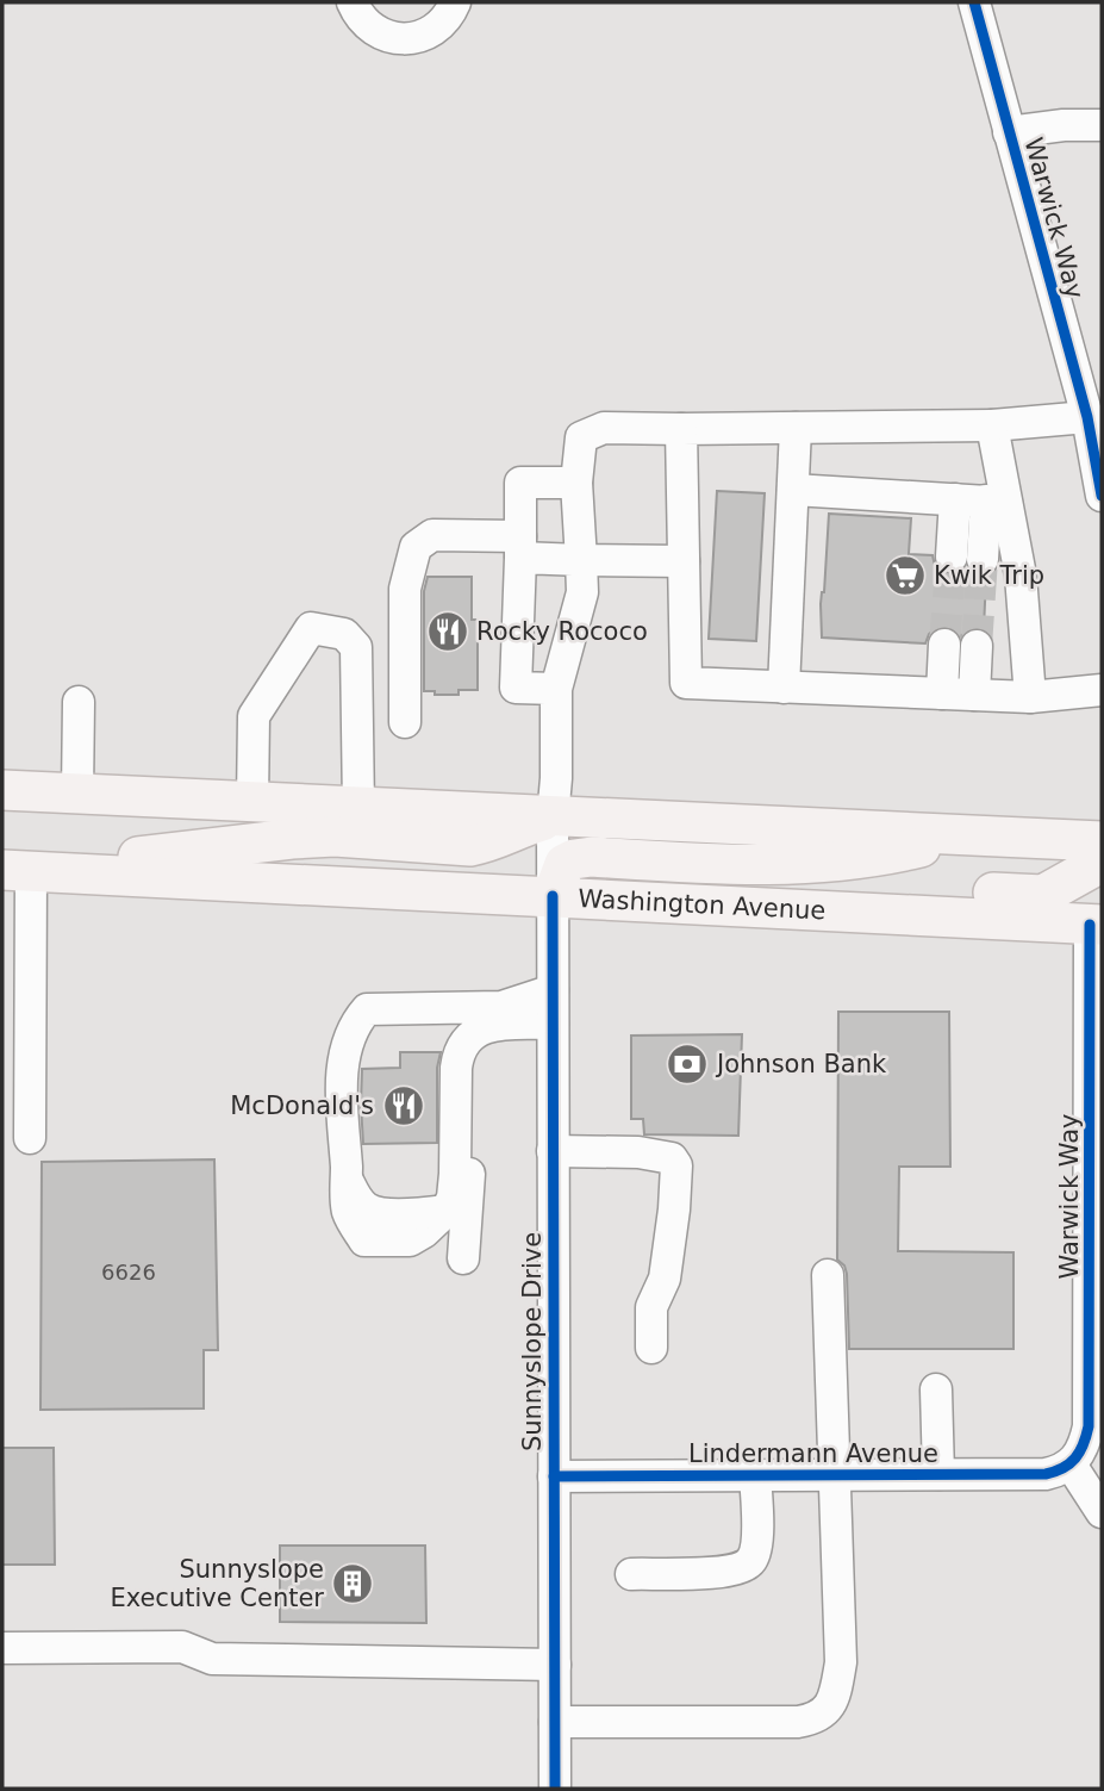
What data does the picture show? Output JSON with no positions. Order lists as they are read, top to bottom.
{
  "streets": {
    "main road": ["Washington Avenue"],
    "street": ["Warwick Way", "Sunnyslope Drive", "Lindermann Avenue"]
  },
  "crossings": [
    ["Warwick Way", "Washington Avenue"],
    ["Warwick Way", "Lindermann Avenue"],
    ["Washington Avenue", "Sunnyslope Drive"],
    ["Sunnyslope Drive", "Lindermann Avenue"]
  ],
  "places": {
    "supermarket": ["Kwik Trip"],
    "restaurant": ["Rocky Rococo", "McDonald's"],
    "bank": ["Johnson Bank"],
    "building": ["Sunnyslope Executive Center"]
  },
  "house_numbers": ["6626"]
}
